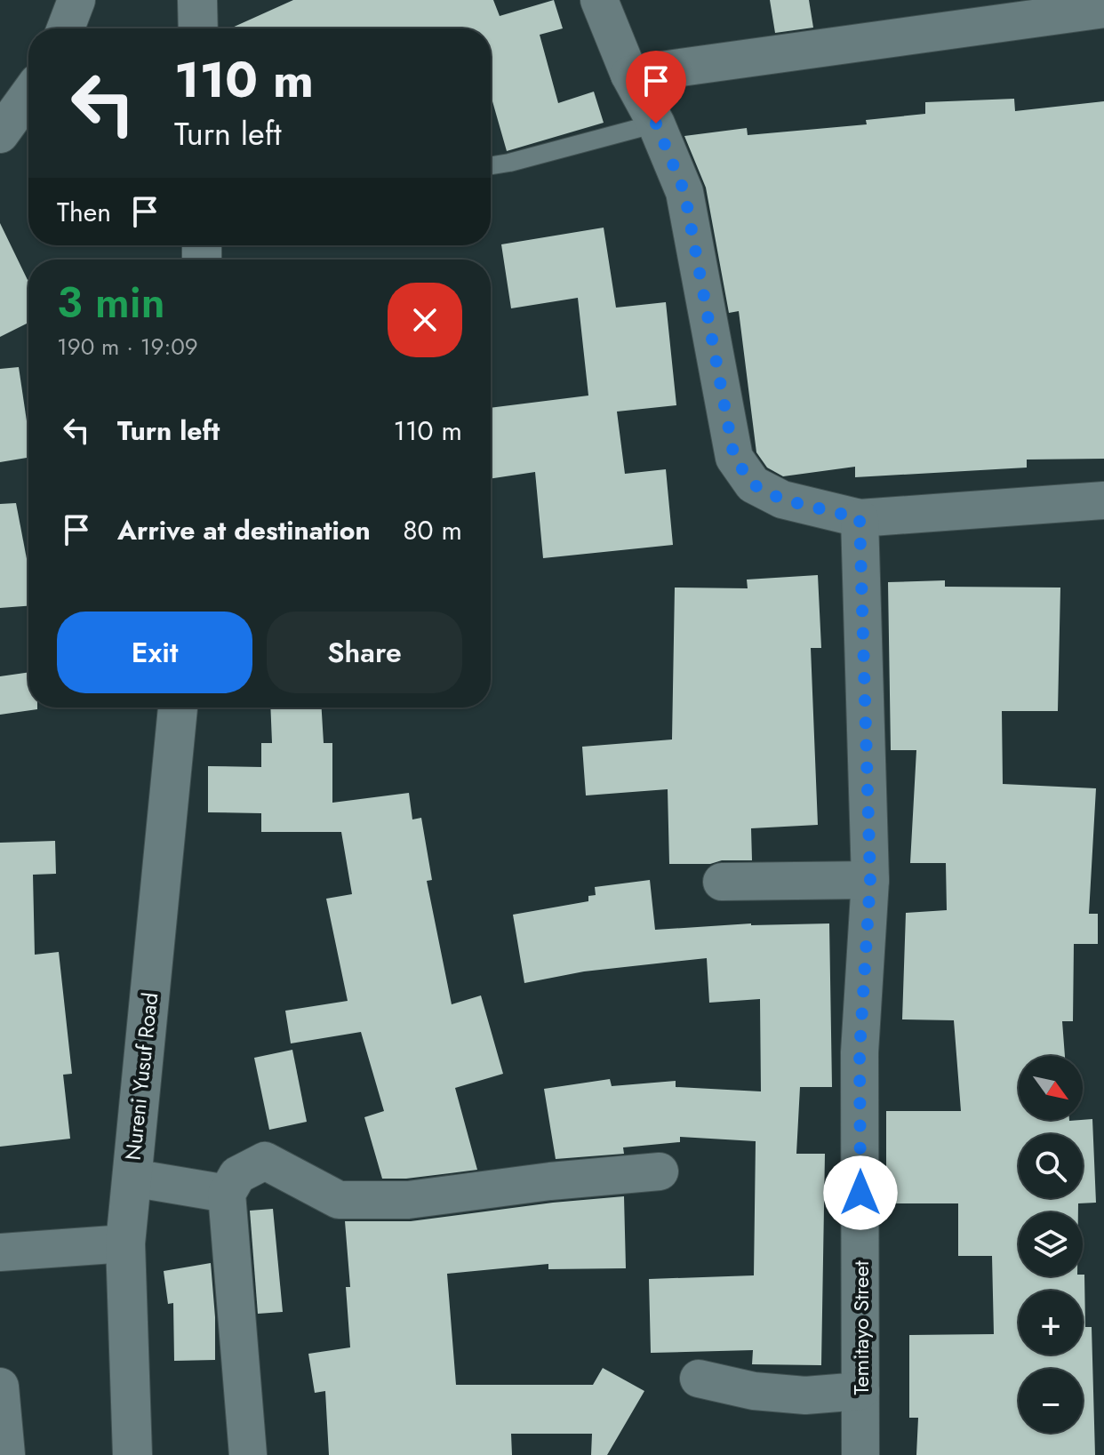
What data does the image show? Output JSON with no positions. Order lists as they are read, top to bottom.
{
  "streets": {
    "street": ["Nureni Yusuf Road", "Temitayo Street"]
  },
  "north": "bottom right",
  "page": {
    "turn": ["110 m", "Turn left"],
    "then": "Then",
    "heading": ["3 min", "190 m · 19:09"],
    "list": [
      {
        "name": "Turn left",
        "value": "110 m"
      },
      {
        "name": "Arrive at destination",
        "value": "80 m"
      }
    ],
    "buttons": ["Exit", "Share"],
    "map_buttons": ["+", "−"]
  }
}
